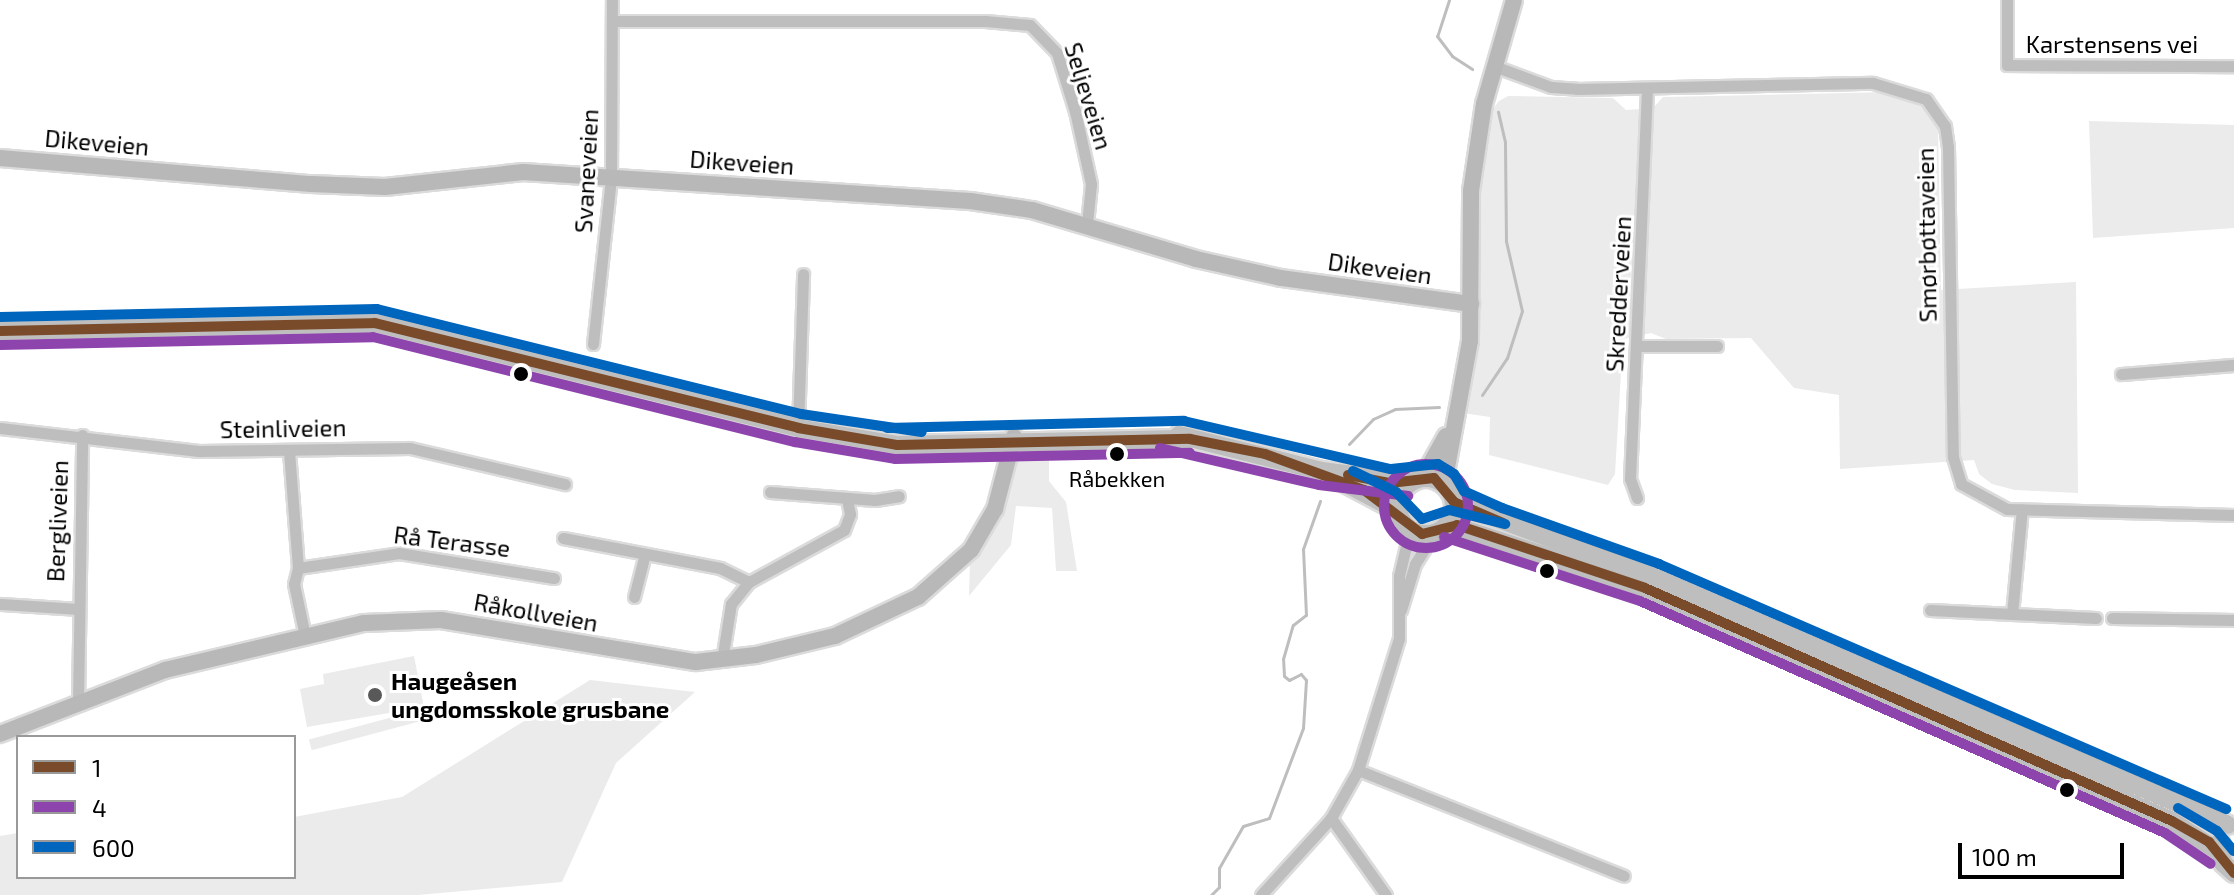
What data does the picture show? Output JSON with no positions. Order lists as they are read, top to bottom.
{
  "streets": {
    "street": [
      "Karstensens vei",
      "Seljeveien",
      "Dikeveien",
      "Svaneveien",
      "Smørbøttaveien",
      "Skredderveien",
      "Steinliveien",
      "Bergliveien",
      "Rå Terasse",
      "Råkollveien"
    ]
  },
  "crossings": [
    ["Seljeveien", "Dikeveien"],
    ["Seljeveien", "Svaneveien"],
    ["Dikeveien", "Svaneveien"],
    ["Smørbøttaveien", "Skredderveien"],
    ["Steinliveien", "Bergliveien"],
    ["Bergliveien", "Råkollveien"]
  ],
  "places": ["Råbekken", "Haugeåsen ungdomsskole grusbane"],
  "lines": ["transit line 600", "transit line 1", "transit line 4"],
  "legend": ["1", "4", "600"],
  "scale_bar": "100 m"
}
